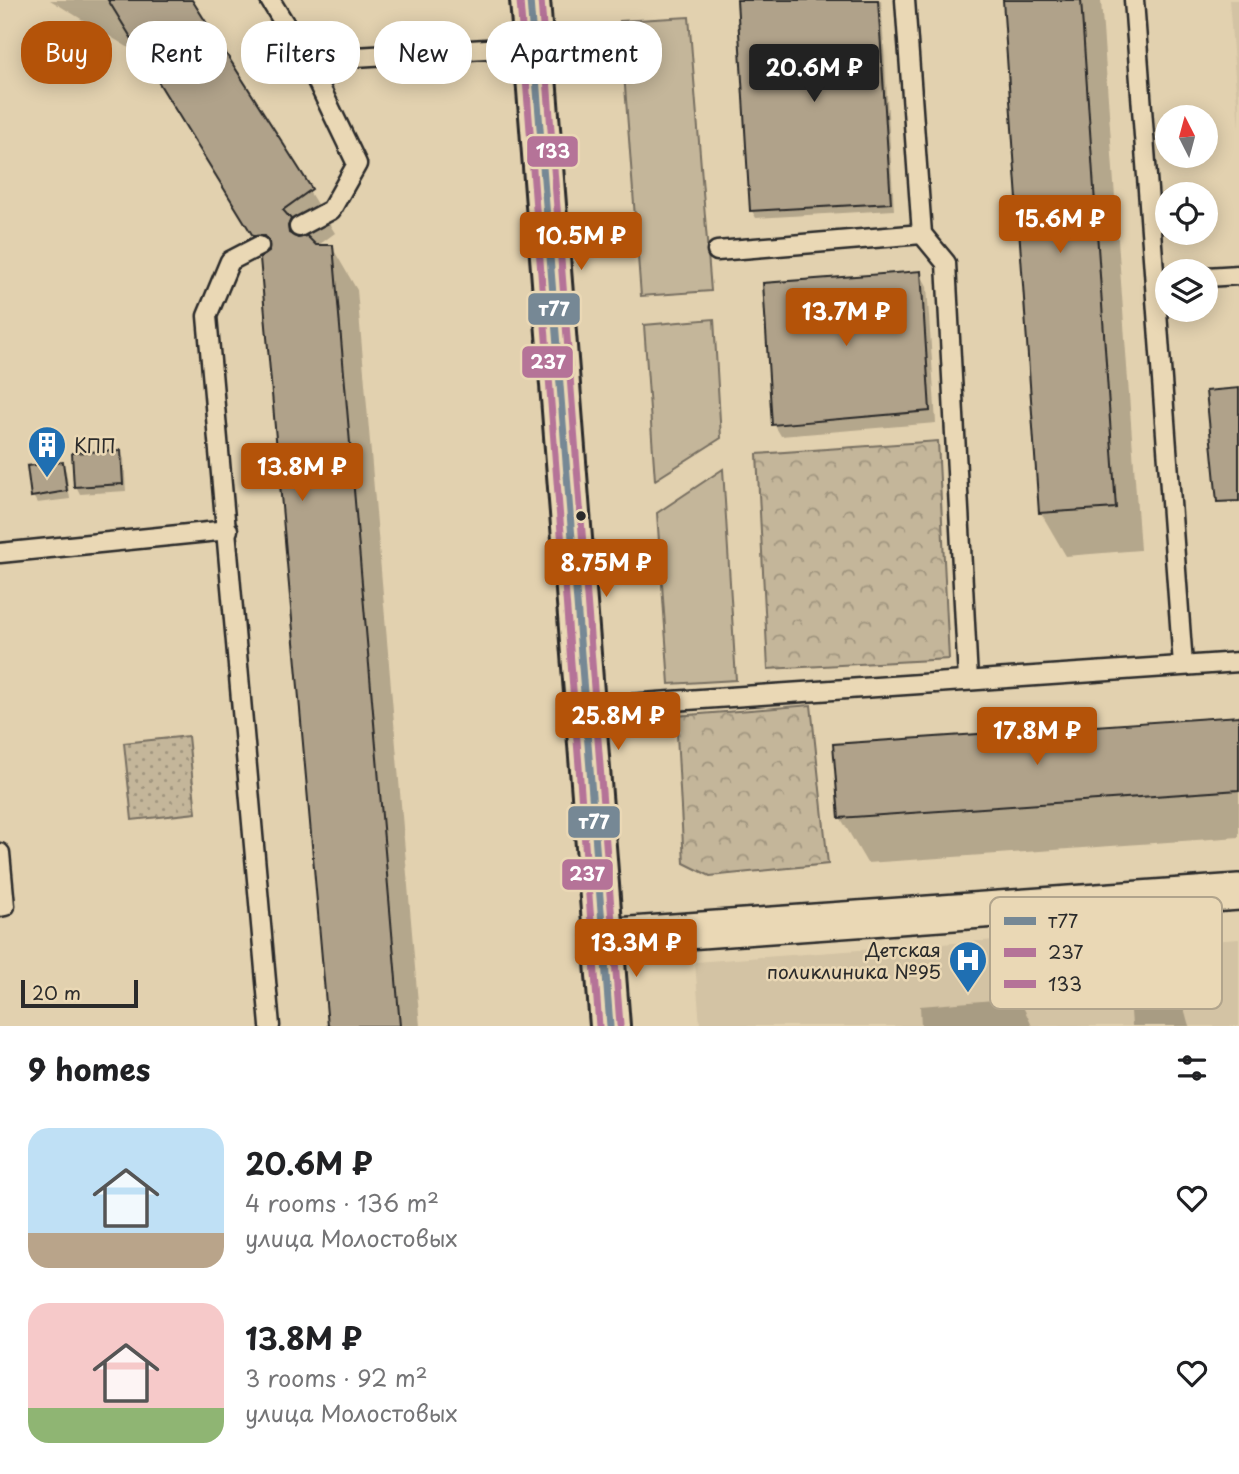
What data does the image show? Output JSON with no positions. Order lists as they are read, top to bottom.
{
  "places": {
    "building": ["КПП"],
    "hospital": ["Детская поликлиника №95"]
  },
  "lines": ["transit line т77", "transit line 133", "transit line 237"],
  "legend": ["т77", "237", "133"],
  "scale_bar": "20 m",
  "north": "top",
  "page": {
    "chip": [
      "Buy",
      "Rent",
      "Filters",
      "New",
      "Apartment"
    ],
    "price": [
      "20.6M ₽",
      "15.6M ₽",
      "10.5M ₽",
      "13.7M ₽",
      "13.8M ₽",
      "8.75M ₽",
      "25.8M ₽",
      "17.8M ₽",
      "13.3M ₽"
    ],
    "scale": "20 m",
    "heading": "9 homes",
    "list": [
      {
        "name": "20.6M ₽",
        "note": "4 rooms · 136 m² · улица Молостовых"
      },
      {
        "name": "13.8M ₽",
        "note": "3 rooms · 92 m² · улица Молостовых"
      }
    ]
  }
}
